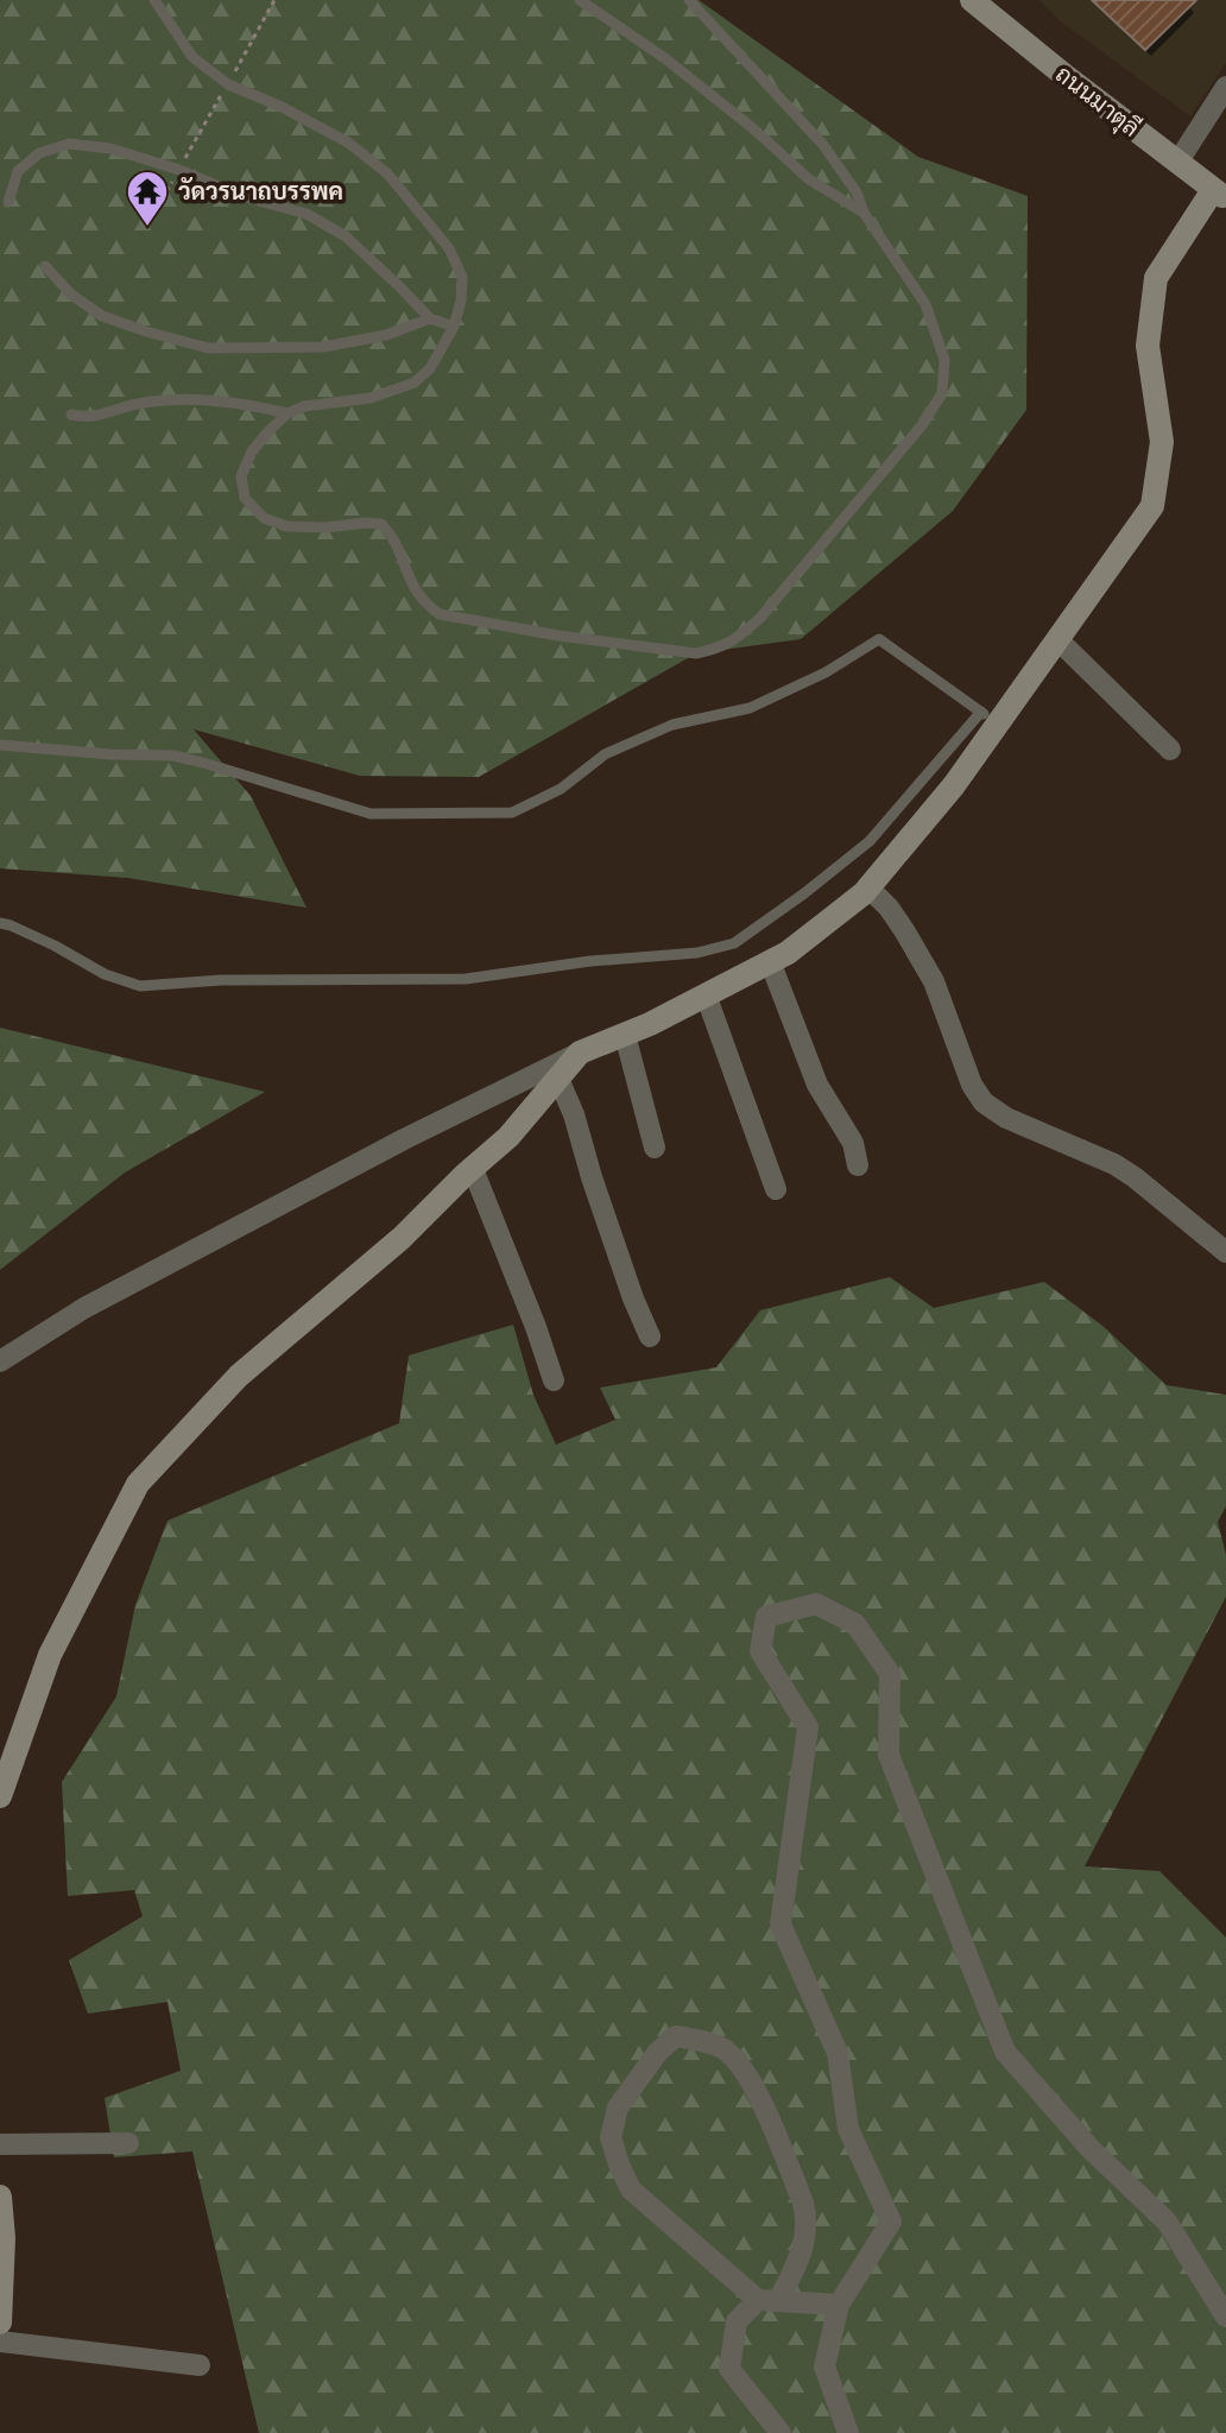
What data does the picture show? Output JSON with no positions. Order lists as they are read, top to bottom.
{
  "streets": {
    "street": ["ถนนมาตุลี"]
  },
  "places": {
    "temple": ["วัดวรนาถบรรพค"]
  }
}
